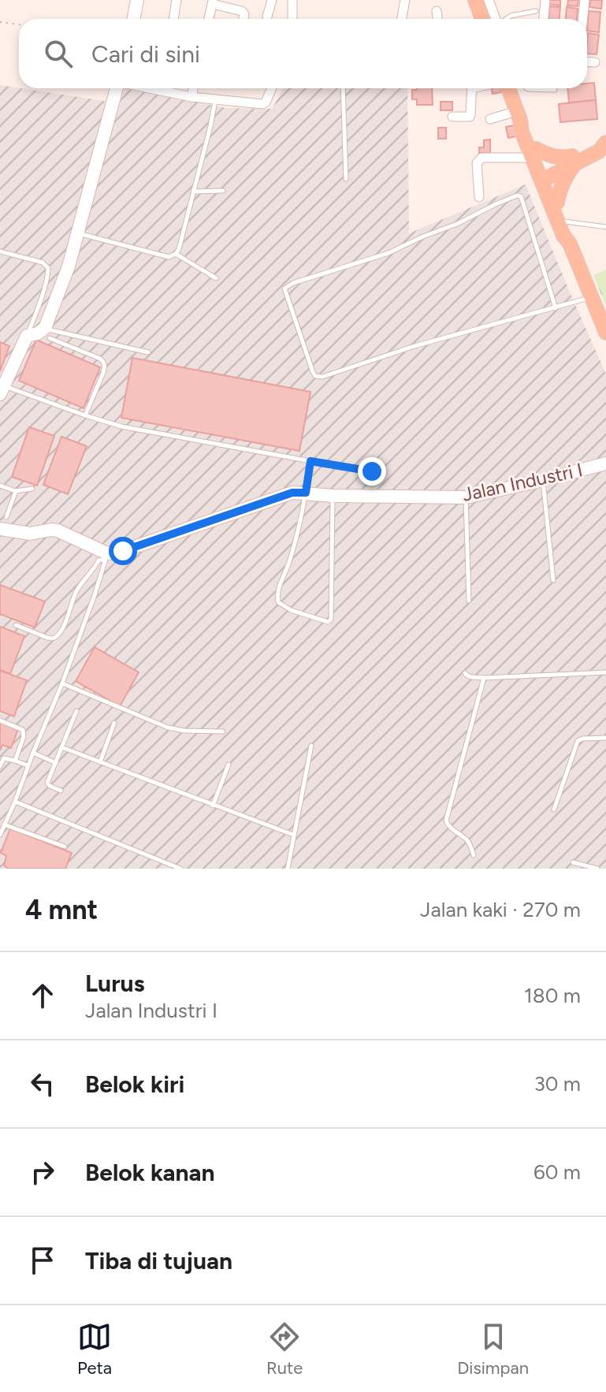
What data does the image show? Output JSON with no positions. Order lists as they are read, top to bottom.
{
  "streets": {
    "main road": ["Jalan Industri I"]
  },
  "page": {
    "search": "Cari di sini",
    "heading": ["4 mnt", "Jalan kaki · 270 m"],
    "list": [
      ["Lurus", "Jalan Industri I", "180 m"],
      ["Belok kiri", "30 m"],
      ["Belok kanan", "60 m"],
      "Tiba di tujuan"
    ],
    "nav": ["Peta", "Rute", "Disimpan"]
  }
}
